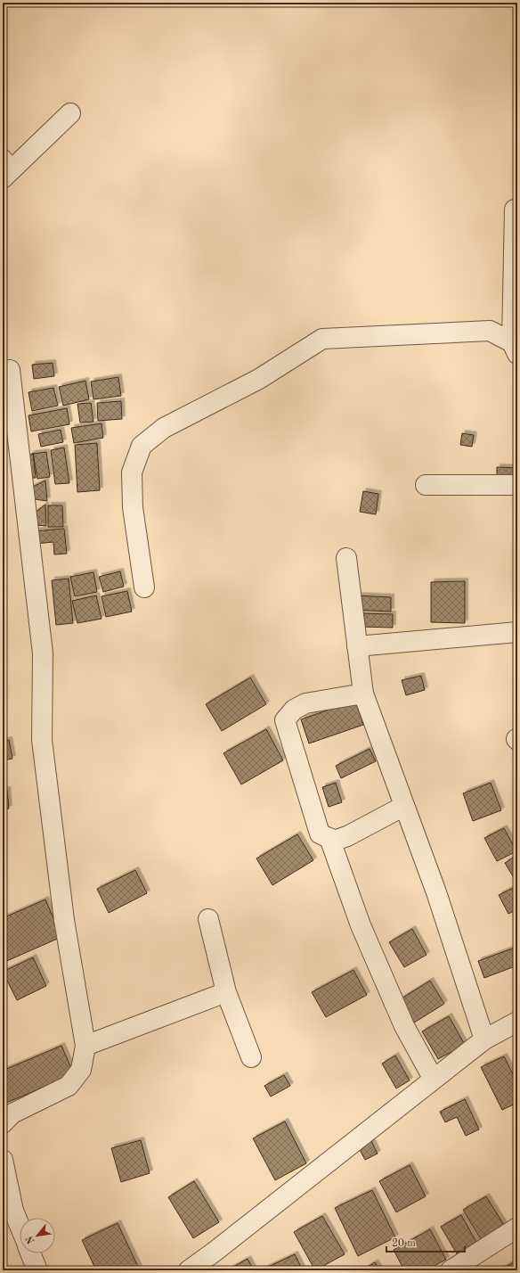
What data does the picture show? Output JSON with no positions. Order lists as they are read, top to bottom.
{
  "scale_bar": "20 m",
  "north": "bottom left"
}
